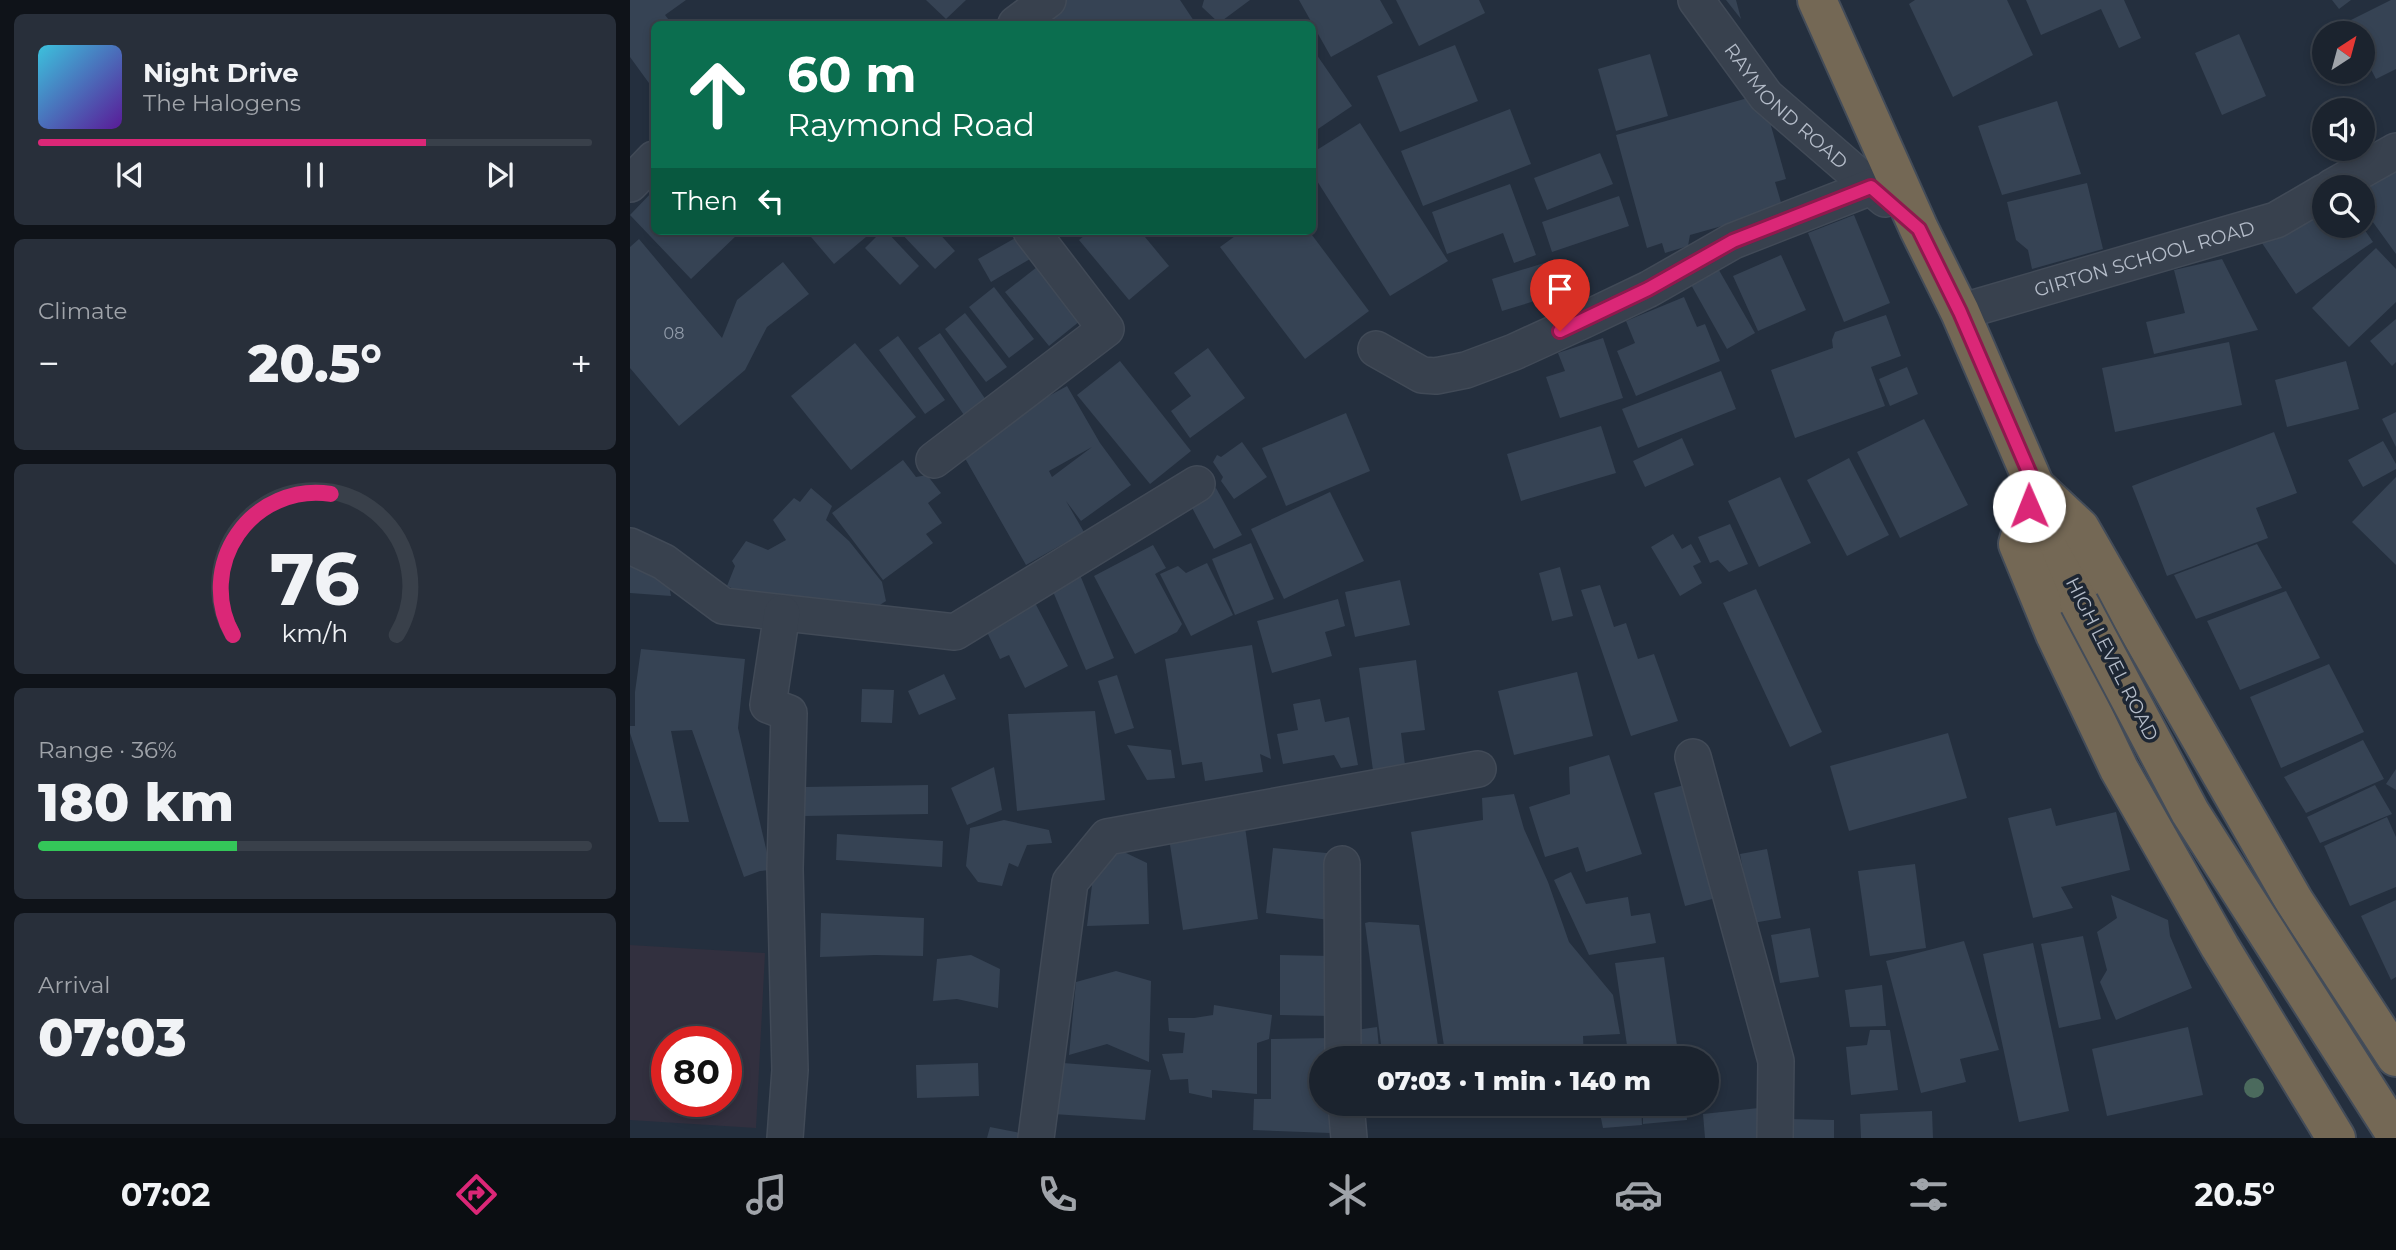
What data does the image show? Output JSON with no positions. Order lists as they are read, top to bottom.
{
  "streets": {
    "highway": ["HIGH LEVEL ROAD"],
    "street": ["RAYMOND ROAD", "GIRTON SCHOOL ROAD"]
  },
  "crossings": [
    ["RAYMOND ROAD", "HIGH LEVEL ROAD"],
    ["GIRTON SCHOOL ROAD", "HIGH LEVEL ROAD"]
  ],
  "house_numbers": ["08"],
  "north": "top right",
  "page": {
    "turn": ["60 m", "Raymond Road"],
    "song": ["Night Drive", "The Halogens"],
    "then": "Then",
    "tile": [
      "Climate",
      ["Range · 36%", "180 km"],
      ["Arrival", "07:03"]
    ],
    "heat": ["−", "20.5°", "+"],
    "limit": "80",
    "trip": "07:03 · 1 min · 140 m",
    "tabs": ["07:02", "20.5°"],
    "gauge": ["76", "km/h"]
  }
}
